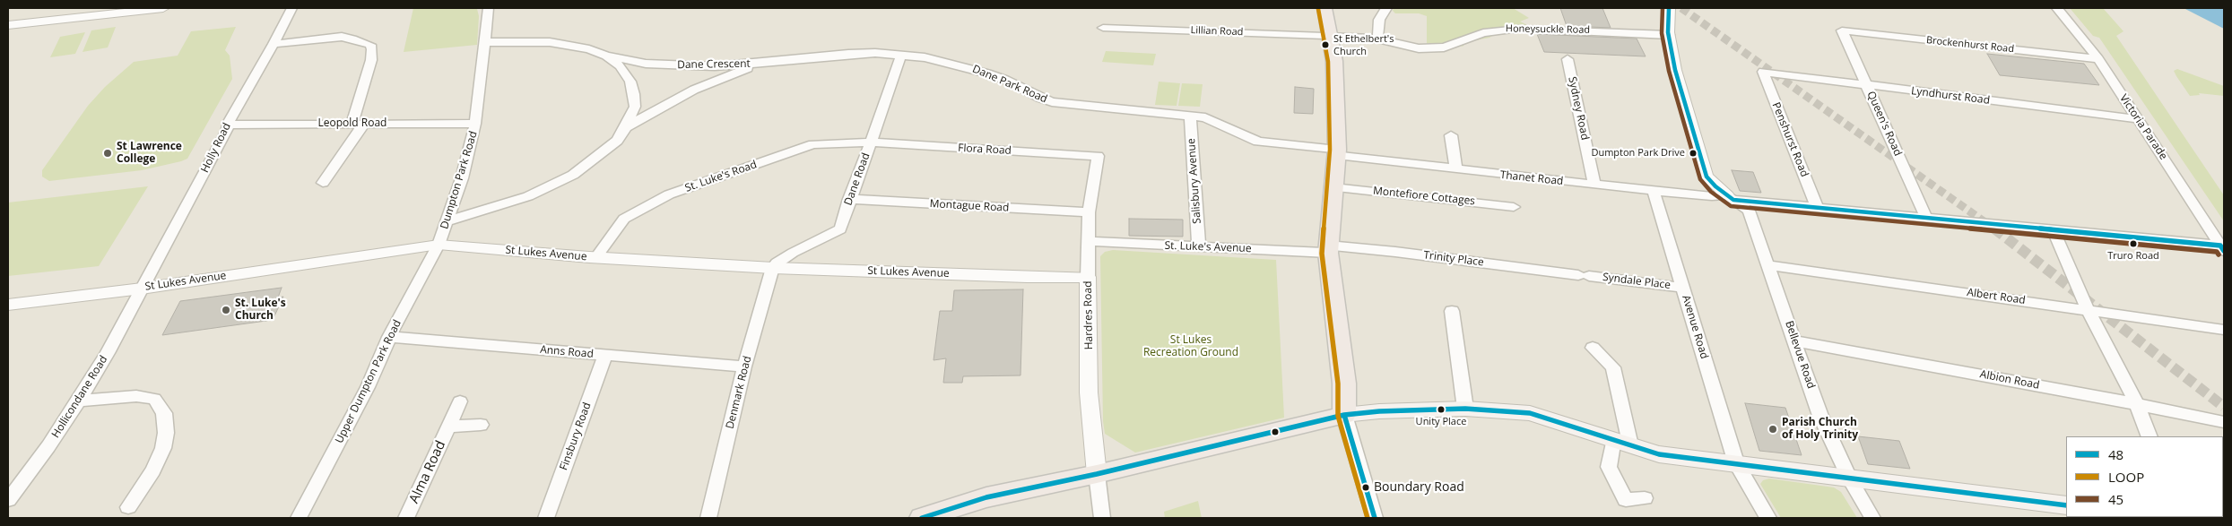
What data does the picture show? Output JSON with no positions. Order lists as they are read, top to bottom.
{
  "streets": {
    "street": [
      "Honeysuckle Road",
      "Lillian Road",
      "Brockenhurst Road",
      "Dane Crescent",
      "Dane Park Road",
      "Lyndhurst Road",
      "Sydney Road",
      "Leopold Road",
      "Queen's Road",
      "Victoria Parade",
      "Penshurst Road",
      "Holly Road",
      "Flora Road",
      "St. Luke's Road",
      "Thanet Road",
      "Dane Road",
      "Dumpton Park Road",
      "Salisbury Avenue",
      "Montefiore Cottages",
      "Montague Road",
      "St. Luke's Avenue",
      "St Lukes Avenue",
      "Trinity Place",
      "Syndale Place",
      "Albert Road",
      "Hardres Road",
      "Avenue Road",
      "Anns Road",
      "Bellevue Road",
      "Albion Road",
      "Upper Dumpton Park Road",
      "Denmark Road",
      "Hollicondane Road",
      "Finsbury Road",
      "Alma Road"
    ]
  },
  "crossings": [
    ["Honeysuckle Road", "Lillian Road"],
    ["Brockenhurst Road", "Queen's Road"],
    ["Brockenhurst Road", "Victoria Parade"],
    ["Dane Crescent", "Dane Park Road"],
    ["Dane Crescent", "Dumpton Park Road"],
    ["Dane Park Road", "Thanet Road"],
    ["Dane Park Road", "Dane Road"],
    ["Dane Park Road", "Salisbury Avenue"],
    ["Lyndhurst Road", "Queen's Road"],
    ["Lyndhurst Road", "Victoria Parade"],
    ["Lyndhurst Road", "Penshurst Road"],
    ["Sydney Road", "Thanet Road"],
    ["Leopold Road", "Holly Road"],
    ["Leopold Road", "Dumpton Park Road"],
    ["Queen's Road", "Thanet Road"],
    ["Victoria Parade", "Thanet Road"],
    ["Penshurst Road", "Thanet Road"],
    ["Holly Road", "St Lukes Avenue"],
    ["Holly Road", "Hollicondane Road"],
    ["Flora Road", "St. Luke's Road"],
    ["Flora Road", "Dane Road"],
    ["Flora Road", "Hardres Road"],
    ["St. Luke's Road", "Dane Road"],
    ["St. Luke's Road", "St Lukes Avenue"],
    ["Thanet Road", "Avenue Road"],
    ["Thanet Road", "Bellevue Road"],
    ["Dane Road", "Montague Road"],
    ["Dane Road", "St Lukes Avenue"],
    ["Dane Road", "Denmark Road"],
    ["Dumpton Park Road", "St Lukes Avenue"],
    ["Dumpton Park Road", "Upper Dumpton Park Road"],
    ["Salisbury Avenue", "St. Luke's Avenue"],
    ["Montague Road", "Hardres Road"],
    ["St. Luke's Avenue", "Trinity Place"],
    ["St. Luke's Avenue", "Hardres Road"],
    ["St Lukes Avenue", "Hardres Road"],
    ["St Lukes Avenue", "Upper Dumpton Park Road"],
    ["St Lukes Avenue", "Denmark Road"],
    ["St Lukes Avenue", "Hollicondane Road"],
    ["Trinity Place", "Syndale Place"],
    ["Syndale Place", "Avenue Road"],
    ["Albert Road", "Bellevue Road"],
    ["Anns Road", "Upper Dumpton Park Road"],
    ["Anns Road", "Denmark Road"],
    ["Anns Road", "Finsbury Road"],
    ["Bellevue Road", "Albion Road"]
  ],
  "parks": ["St Lukes Recreation Ground"],
  "places": [
    "St Ethelbert's Church",
    "St Lawrence College",
    "Dumpton Park Drive",
    "Truro Road",
    "St. Luke's Church",
    "Unity Place",
    "Parish Church of Holy Trinity",
    "Boundary Road"
  ],
  "lines": ["transit line 48", "transit line 45", "transit line LOOP"],
  "legend": ["48", "LOOP", "45"]
}
